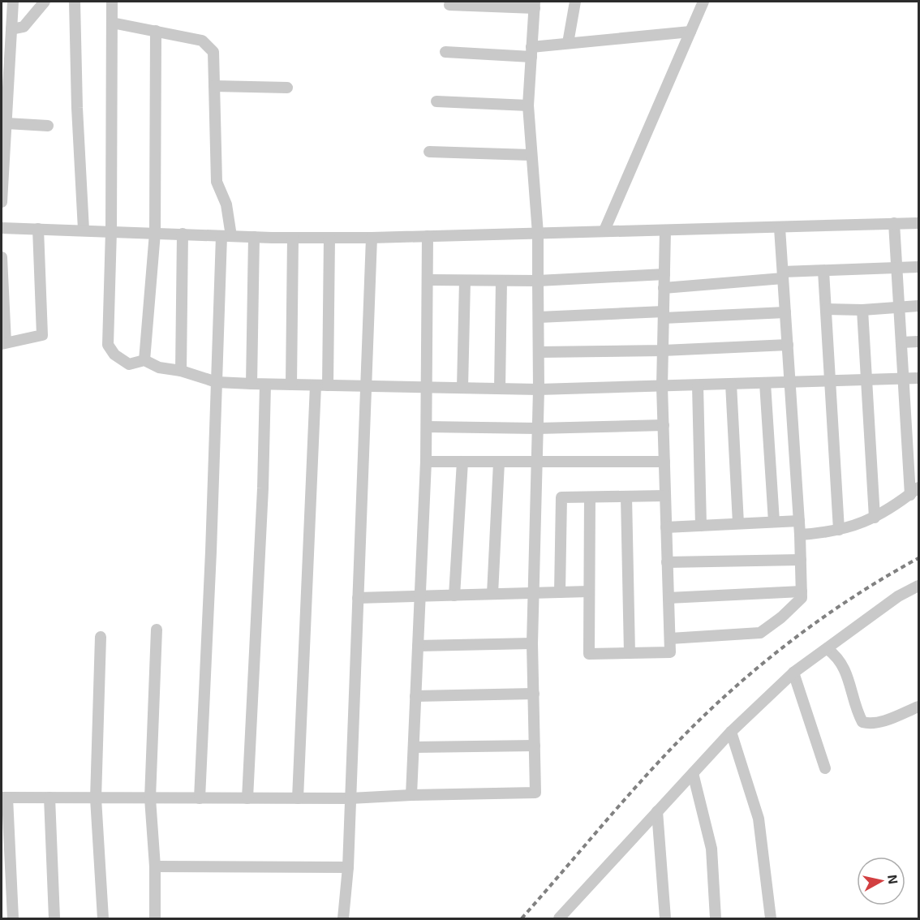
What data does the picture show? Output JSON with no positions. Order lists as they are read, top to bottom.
{
  "north": "right"
}
